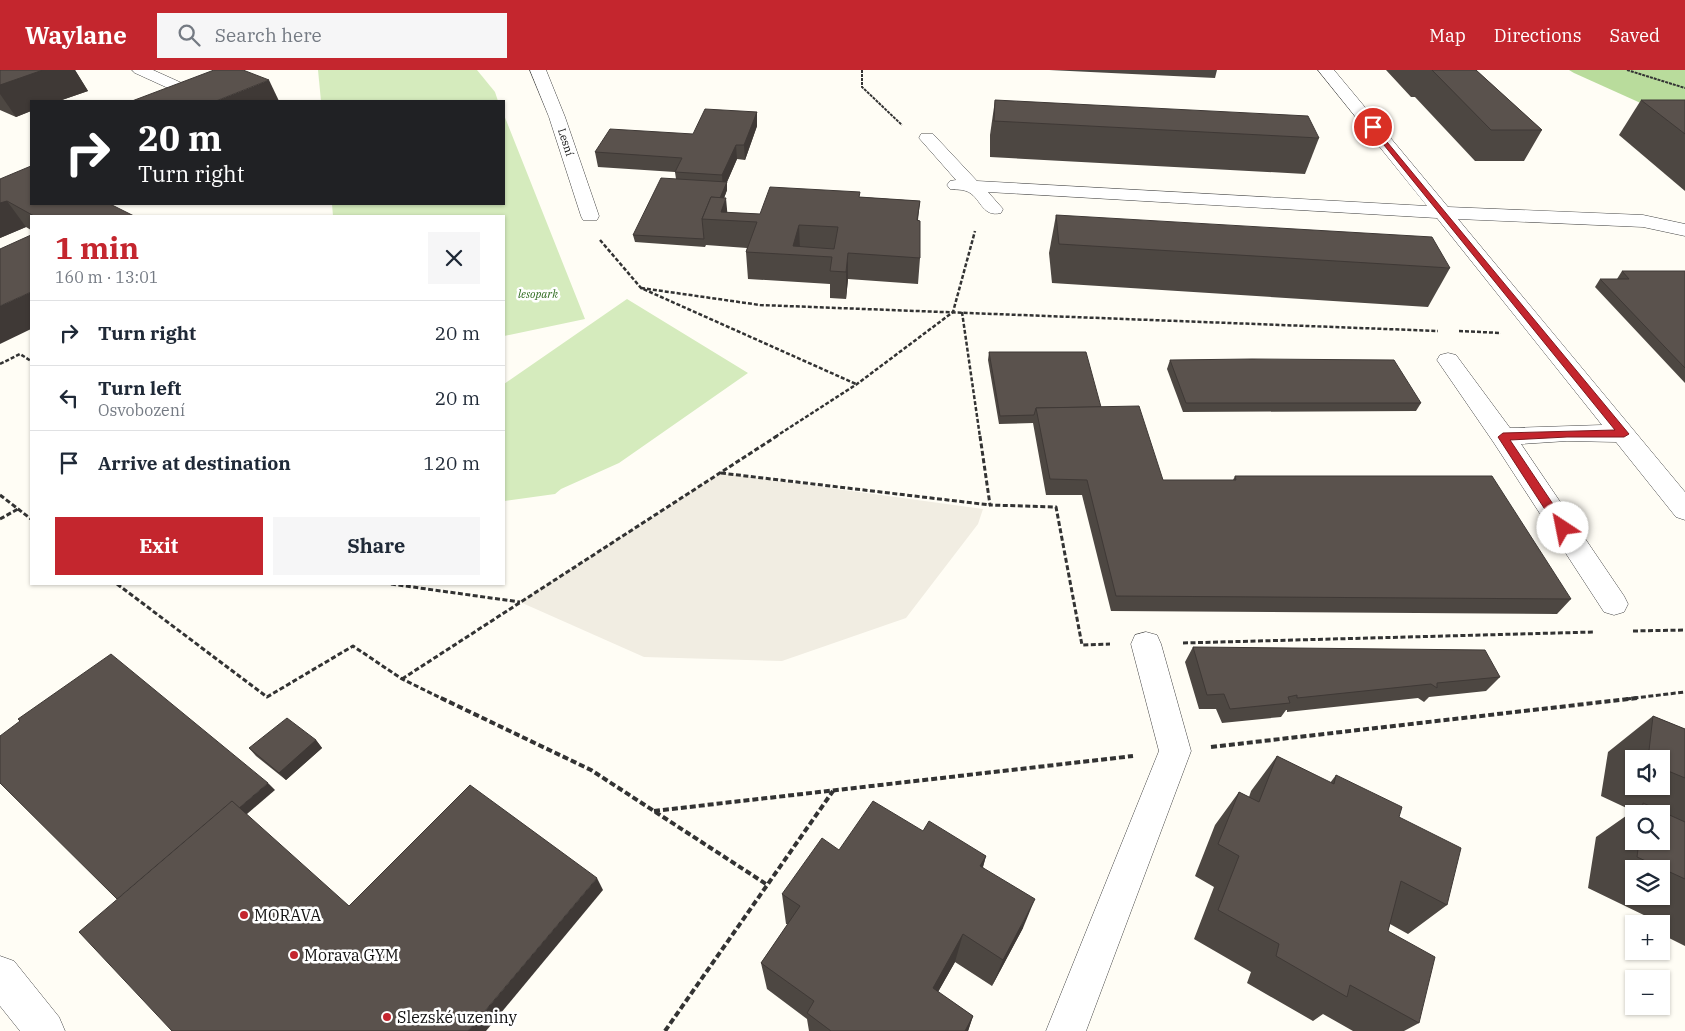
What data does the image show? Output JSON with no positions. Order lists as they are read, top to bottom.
{
  "streets": {
    "street": ["Lesní"]
  },
  "parks": ["lesopark"],
  "places": ["MORAVA", "Morava GYM", "Slezské uzeniny"],
  "page": {
    "header": "Waylane",
    "search": "Search here",
    "nav": ["Map", "Directions", "Saved"],
    "turn": ["20 m", "Turn right"],
    "heading": ["1 min", "160 m · 13:01"],
    "list": [
      {
        "name": "Turn right",
        "value": "20 m"
      },
      {
        "name": "Turn left",
        "note": "Osvobození",
        "value": "20 m"
      },
      {
        "name": "Arrive at destination",
        "value": "120 m"
      }
    ],
    "buttons": ["Exit", "Share"],
    "map_buttons": ["+", "−"]
  }
}
